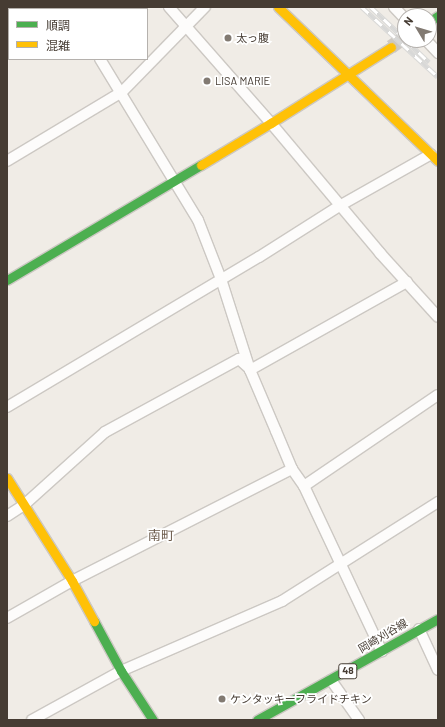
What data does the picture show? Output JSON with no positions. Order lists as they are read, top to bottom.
{
  "streets": {
    "street": ["岡崎刈谷線", "48"]
  },
  "districts": ["南町"],
  "places": ["太っ腹", "LISA MARIE", "ケンタッキーフライドチキン"],
  "legend": ["順調", "混雑"],
  "north": "top left"
}
